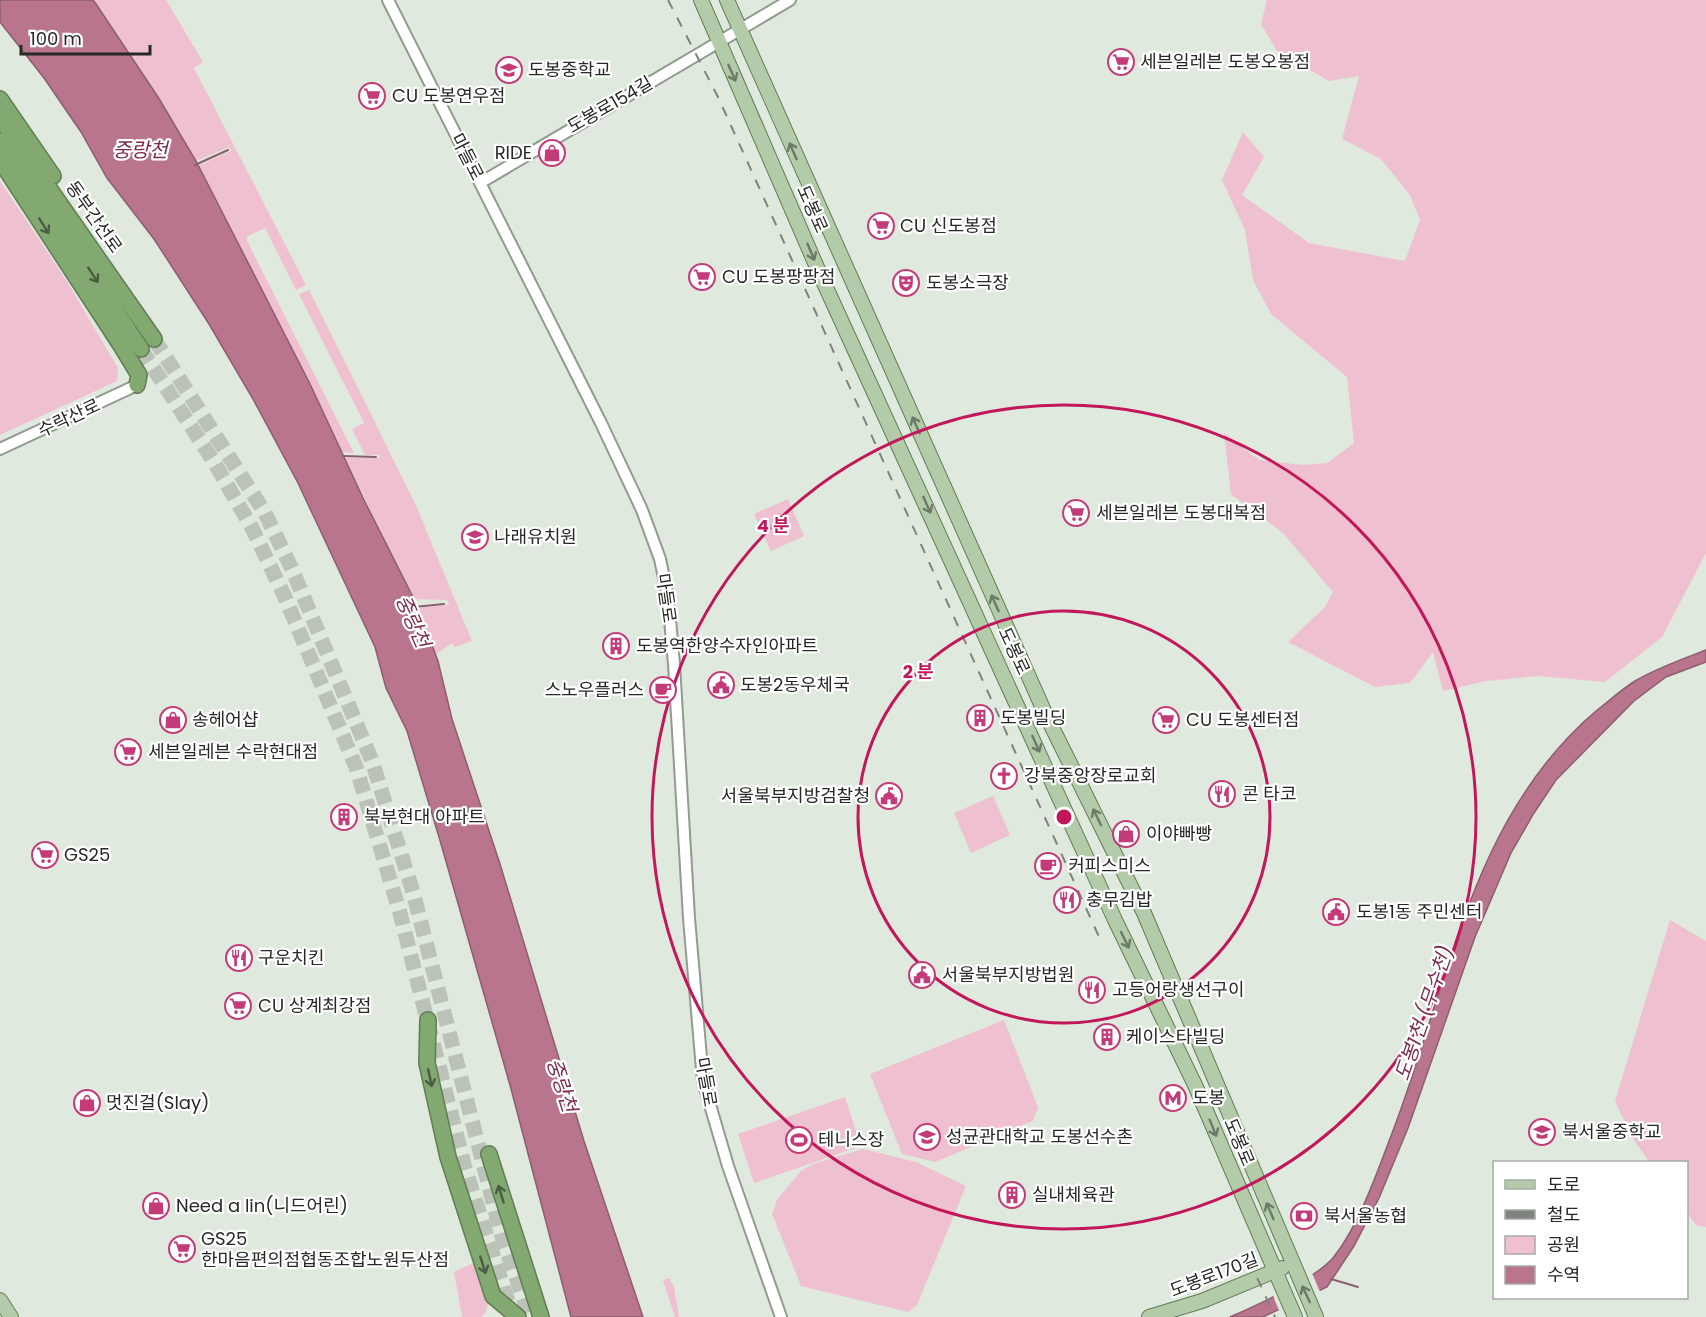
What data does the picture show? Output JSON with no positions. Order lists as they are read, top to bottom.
{
  "streets": {
    "highway": ["동부간선로"],
    "main road": ["도봉로", "도봉로170길"],
    "street": ["도봉로154길", "마들로", "수락산로"]
  },
  "crossings": [
    ["도봉로154길", "마들로"],
    ["도봉로154길", "도봉로"],
    ["도봉로", "도봉로170길"]
  ],
  "water": ["중랑천", "도봉1천 (무수천)"],
  "places": {
    "supermarket": [
      "세븐일레븐 도봉오봉점",
      "CU 도봉연우점",
      "CU 신도봉점",
      "CU 도봉팡팡점",
      "세븐일레븐 도봉대복점",
      "CU 도봉센터점",
      "세븐일레븐 수락현대점",
      "GS25",
      "CU 상계최강점",
      "GS25 한마음편의점협동조합노원두산점"
    ],
    "school or university": [
      "도봉중학교",
      "나래유치원",
      "북서울중학교",
      "성균관대학교 도봉선수촌"
    ],
    "shop": [
      "RIDE",
      "송헤어샵",
      "이야빠빵",
      "멋진걸(Slay)",
      "Need a lin(니드어린)"
    ],
    "theatre": ["도봉소극장"],
    "building": [
      "도봉역한양수자인아파트",
      "도봉빌딩",
      "북부현대 아파트",
      "케이스타빌딩",
      "실내체육관"
    ],
    "public building": [
      "도봉2동우체국",
      "서울북부지방검찰청",
      "도봉1동 주민센터",
      "서울북부지방법원"
    ],
    "cafe": ["스노우플러스", "커피스미스"],
    "church": ["강북중앙장로교회"],
    "restaurant": [
      "콘 타코",
      "충무김밥",
      "구운치킨",
      "고등어랑생선구이"
    ],
    "metro station": ["도봉"],
    "sports": ["테니스장"],
    "bank": ["북서울농협"]
  },
  "legend": [
    "도로",
    "철도",
    "공원",
    "수역"
  ],
  "scale_bar": "100 m",
  "rings": ["4 분", "2 분"]
}
